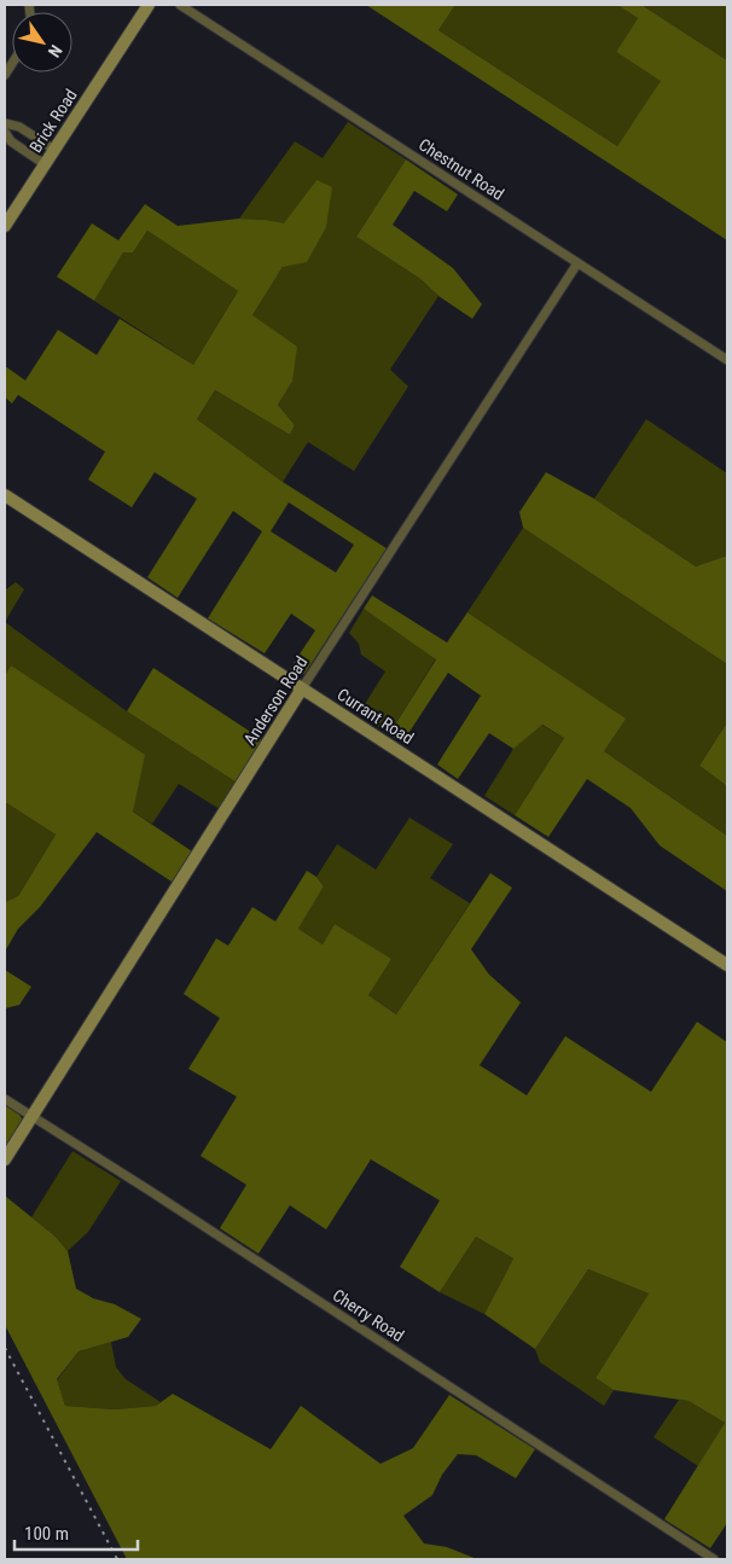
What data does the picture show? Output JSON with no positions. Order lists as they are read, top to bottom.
{
  "streets": {
    "street": [
      "Brick Road",
      "Chestnut Road",
      "Anderson Road",
      "Currant Road",
      "Cherry Road"
    ]
  },
  "crossings": [
    ["Chestnut Road", "Anderson Road"],
    ["Anderson Road", "Currant Road"],
    ["Anderson Road", "Cherry Road"]
  ],
  "scale_bar": "100 m",
  "north": "bottom right"
}
